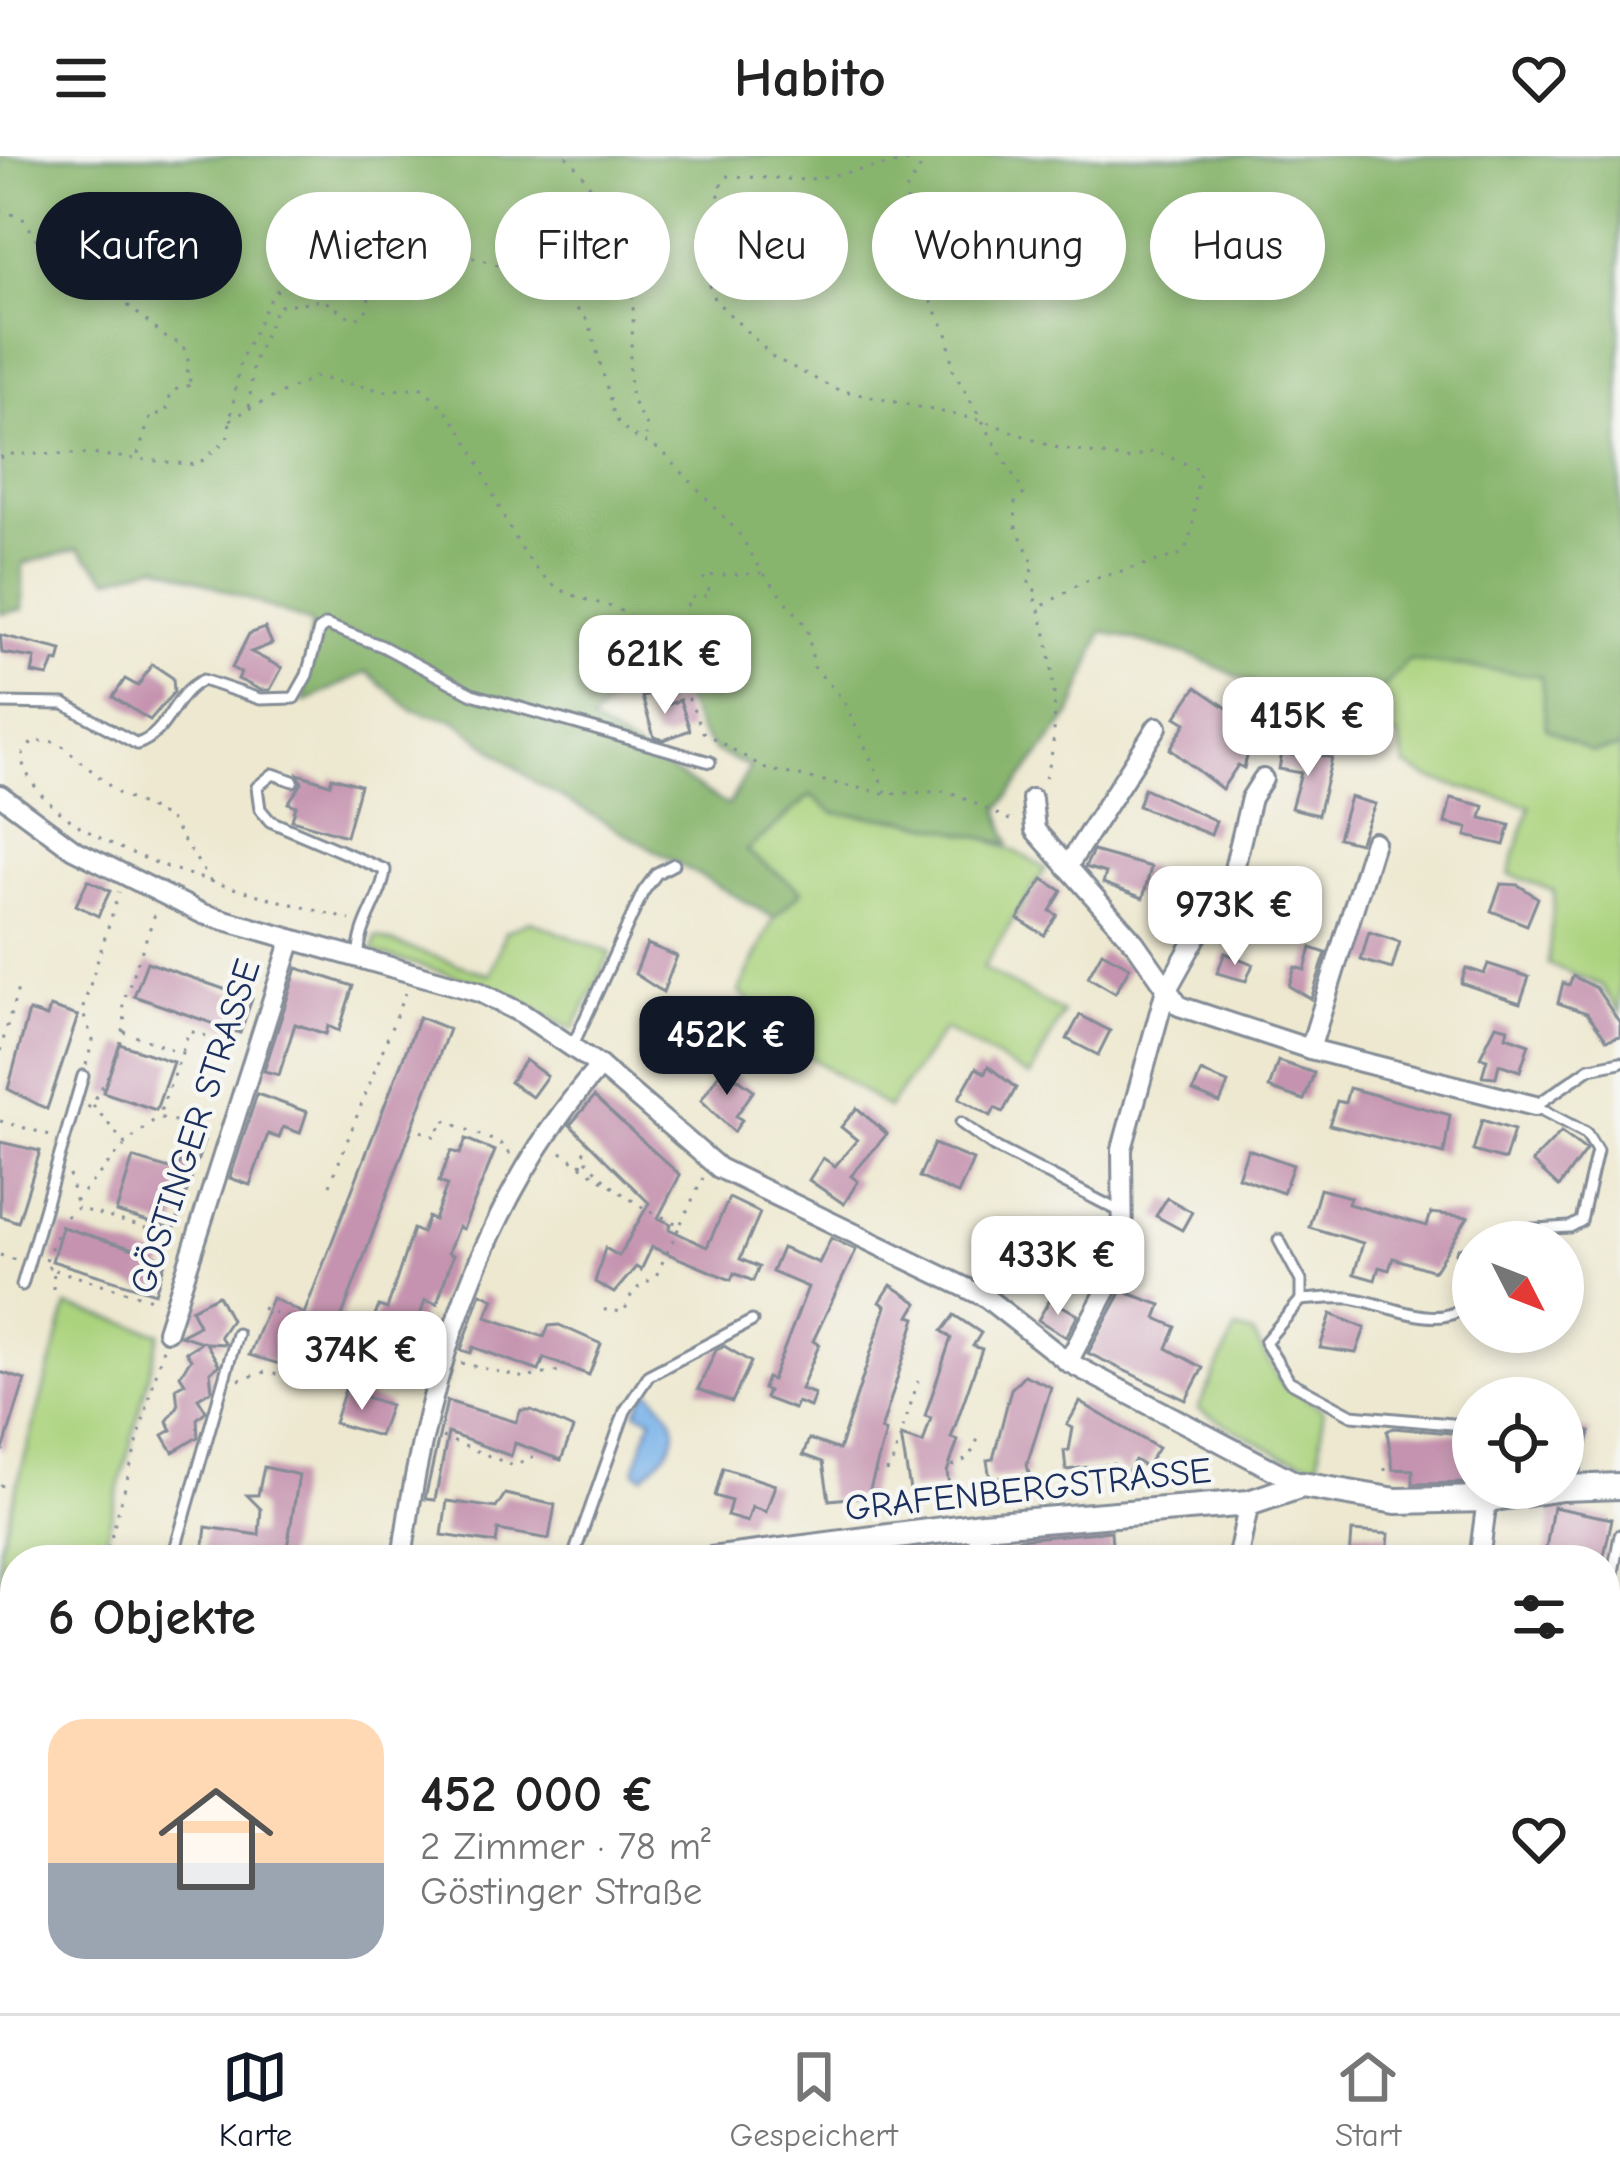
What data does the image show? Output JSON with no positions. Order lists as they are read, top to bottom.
{
  "streets": {
    "street": ["GÖSTINGER STRASSE", "GRAFENBERGSTRASSE"]
  },
  "crossings": [
    ["GÖSTINGER STRASSE", "GRAFENBERGSTRASSE"]
  ],
  "north": "bottom right",
  "page": {
    "header": "Habito",
    "chip": [
      "Kaufen",
      "Mieten",
      "Filter",
      "Neu",
      "Wohnung",
      "Haus"
    ],
    "price": [
      "621K €",
      "415K €",
      "973K €",
      "452K €",
      "433K €",
      "374K €"
    ],
    "heading": "6 Objekte",
    "list": [
      {
        "name": "452 000 €",
        "note": "2 Zimmer · 78 m² · Göstinger Straße"
      }
    ],
    "tabs": ["Karte", "Gespeichert", "Start"]
  }
}
